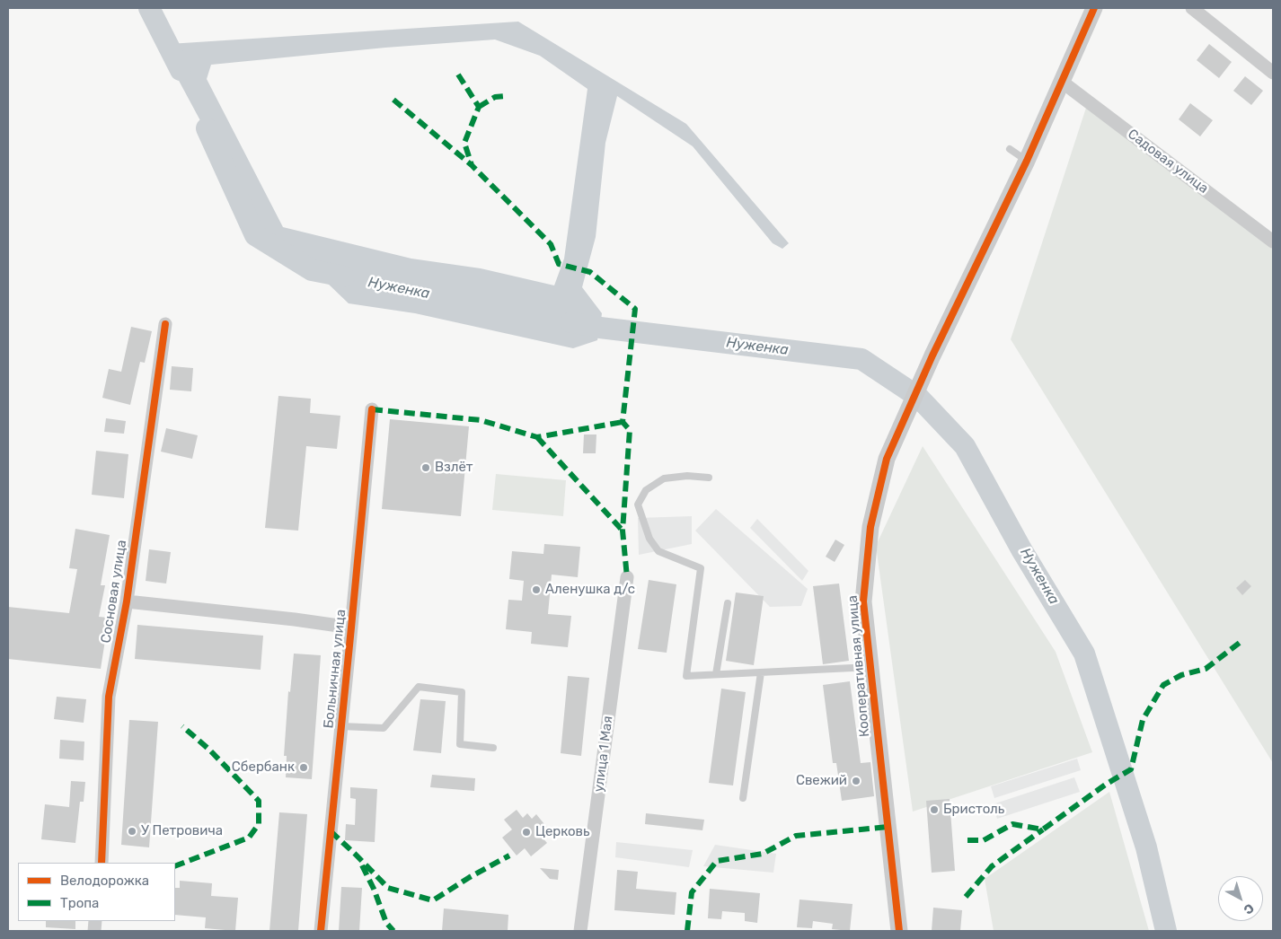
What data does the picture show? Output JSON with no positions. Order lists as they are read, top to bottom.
{
  "streets": {
    "street": [
      "Садовая улица",
      "Сосновая улица",
      "Кооперативная улица",
      "Больничная улица",
      "улица 1 Мая"
    ]
  },
  "crossings": [
    ["Садовая улица", "Кооперативная улица"]
  ],
  "water": ["Нуженка"],
  "places": [
    "Взлёт",
    "Аленушка д/с",
    "Сбербанк",
    "Свежий",
    "Бристоль",
    "У Петровича",
    "Церковь"
  ],
  "legend": ["Велодорожка", "Тропа"],
  "north": "bottom right"
}
